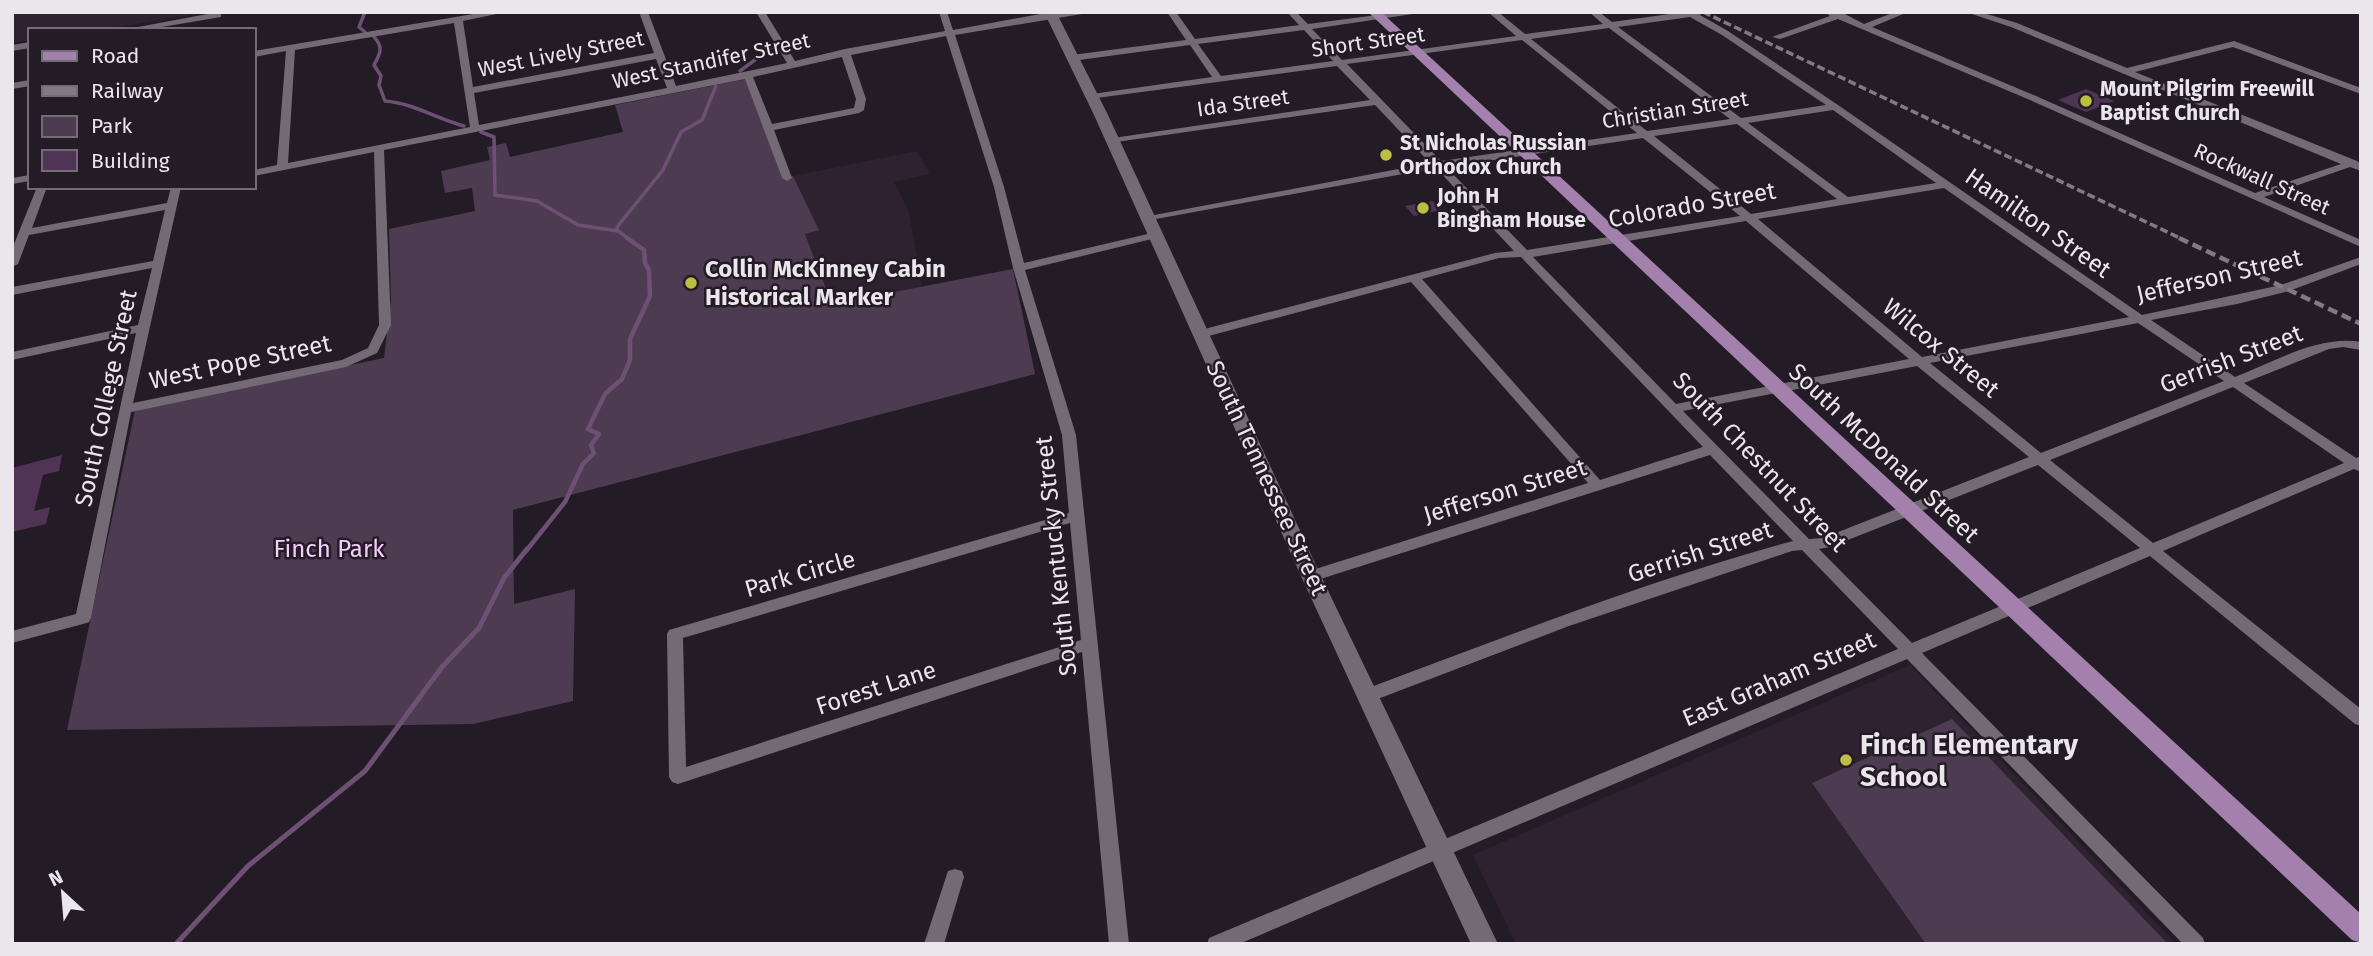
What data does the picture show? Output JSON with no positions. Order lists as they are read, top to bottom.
{
  "streets": {
    "main road": ["South McDonald Street"],
    "street": [
      "Short Street",
      "West Lively Street",
      "West Standifer Street",
      "Ida Street",
      "Christian Street",
      "Rockwall Street",
      "Colorado Street",
      "Hamilton Street",
      "Jefferson Street",
      "Wilcox Street",
      "Gerrish Street",
      "West Pope Street",
      "South College Street",
      "South Chestnut Street",
      "South Tennessee Street",
      "South Kentucky Street",
      "Park Circle",
      "East Graham Street",
      "Forest Lane"
    ]
  },
  "crossings": [
    ["Short Street", "Hamilton Street"],
    ["Short Street", "Wilcox Street"],
    ["Short Street", "South McDonald Street"],
    ["Short Street", "South Chestnut Street"],
    ["Short Street", "South Tennessee Street"],
    ["West Standifer Street", "West Pope Street"],
    ["West Standifer Street", "South Tennessee Street"],
    ["West Standifer Street", "South Kentucky Street"],
    ["Ida Street", "South Chestnut Street"],
    ["Ida Street", "South Tennessee Street"],
    ["Christian Street", "Hamilton Street"],
    ["Christian Street", "Wilcox Street"],
    ["Christian Street", "South McDonald Street"],
    ["Christian Street", "South Chestnut Street"],
    ["Christian Street", "South Tennessee Street"],
    ["Christian Street", "South Kentucky Street"],
    ["Colorado Street", "Hamilton Street"],
    ["Colorado Street", "Wilcox Street"],
    ["Colorado Street", "South McDonald Street"],
    ["Colorado Street", "South Chestnut Street"],
    ["Colorado Street", "South Tennessee Street"],
    ["Hamilton Street", "Jefferson Street"],
    ["Hamilton Street", "Gerrish Street"],
    ["Hamilton Street", "East Graham Street"],
    ["Jefferson Street", "Wilcox Street"],
    ["Jefferson Street", "South McDonald Street"],
    ["Jefferson Street", "South Chestnut Street"],
    ["Jefferson Street", "South Tennessee Street"],
    ["Wilcox Street", "Gerrish Street"],
    ["Wilcox Street", "East Graham Street"],
    ["Gerrish Street", "South McDonald Street"],
    ["Gerrish Street", "South Chestnut Street"],
    ["Gerrish Street", "South Tennessee Street"],
    ["West Pope Street", "South College Street"],
    ["South McDonald Street", "East Graham Street"],
    ["South Chestnut Street", "East Graham Street"],
    ["South Tennessee Street", "East Graham Street"],
    ["South Kentucky Street", "Park Circle"],
    ["South Kentucky Street", "Forest Lane"],
    ["Park Circle", "Forest Lane"]
  ],
  "parks": ["Finch Park"],
  "places": [
    "Mount Pilgrim Freewill Baptist Church",
    "St Nicholas Russian Orthodox Church",
    "John H Bingham House",
    "Collin McKinney Cabin Historical Marker",
    "Finch Elementary School"
  ],
  "legend": [
    "Road",
    "Railway",
    "Park",
    "Building"
  ],
  "north": "top left"
}
